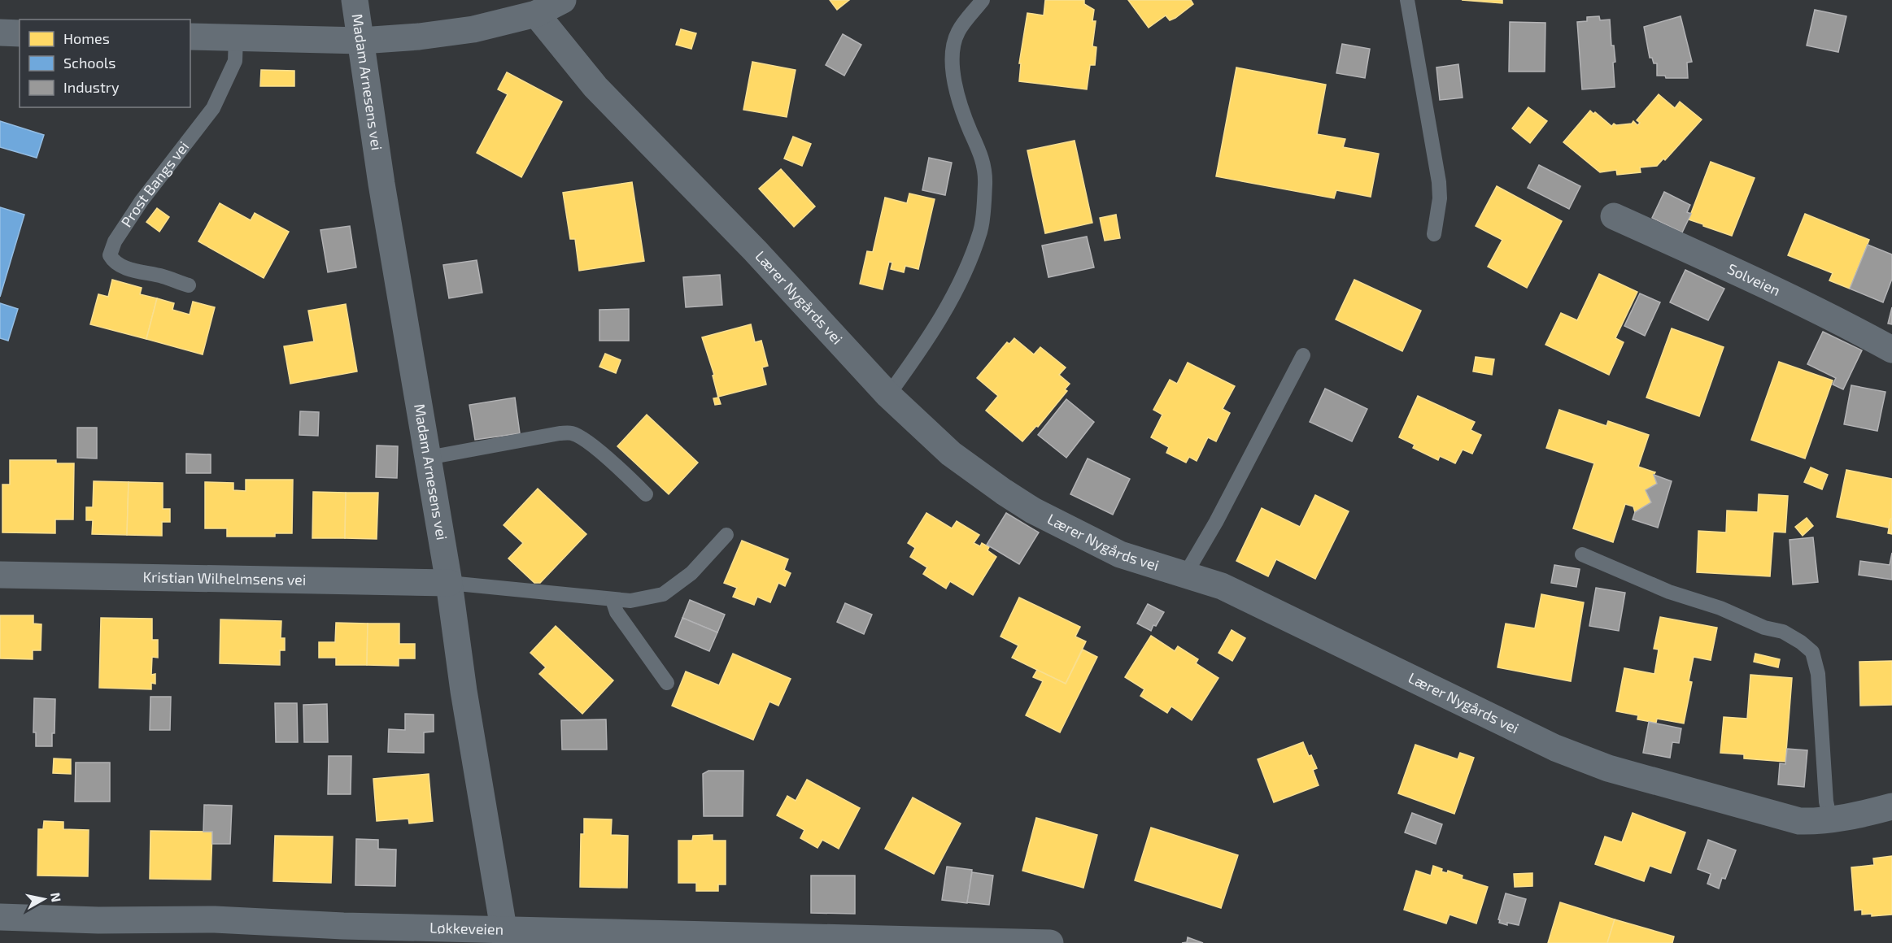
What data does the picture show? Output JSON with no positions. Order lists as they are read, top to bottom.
{
  "streets": {
    "street": [
      "Madam Arnesens vei",
      "Solveien",
      "Lærer Nygårds vei",
      "Kristian Wilhelmsens vei",
      "Løkkeveien"
    ],
    "lane": ["Prost Bangs vei"]
  },
  "crossings": [
    ["Madam Arnesens vei", "Kristian Wilhelmsens vei"],
    ["Madam Arnesens vei", "Løkkeveien"]
  ],
  "legend": ["Homes", "Schools", "Industry"],
  "north": "right"
}
